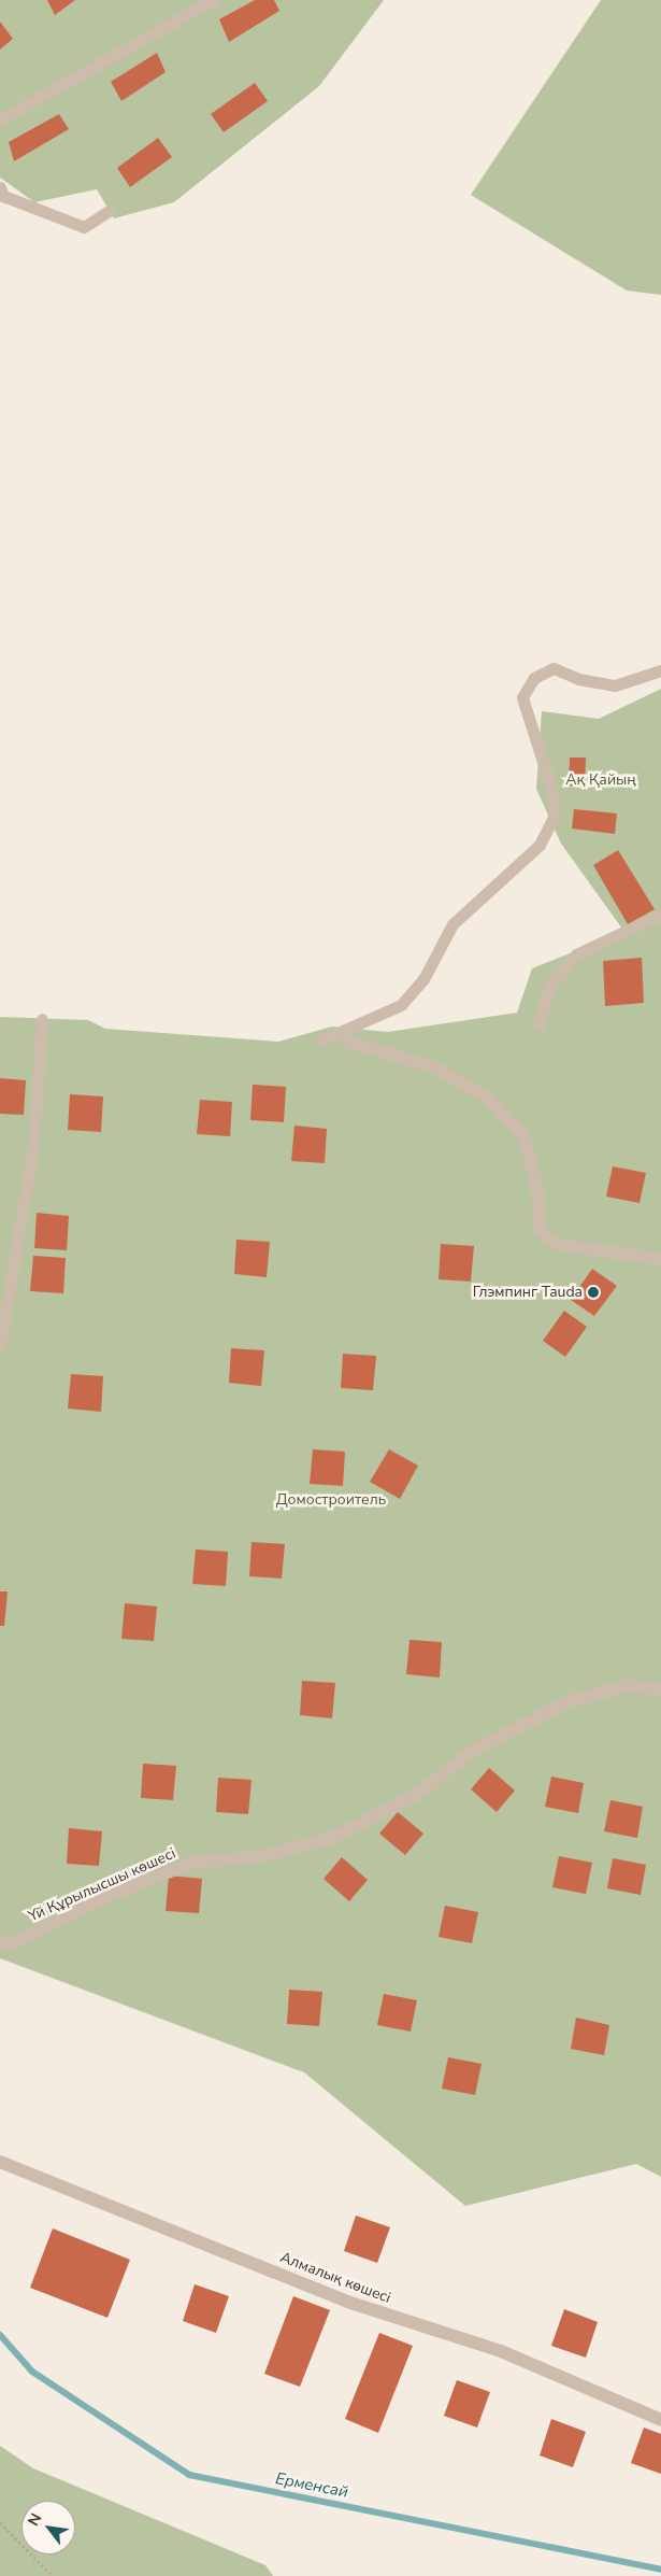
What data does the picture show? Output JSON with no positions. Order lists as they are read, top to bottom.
{
  "streets": {
    "street": ["Үй Құрылысшы көшесі", "Алмалық көшесі"]
  },
  "water": ["Ерменсай"],
  "parks": ["Ақ Қайың", "Домостроитель"],
  "places": ["Глэмпинг Tauda"],
  "north": "top left"
}
